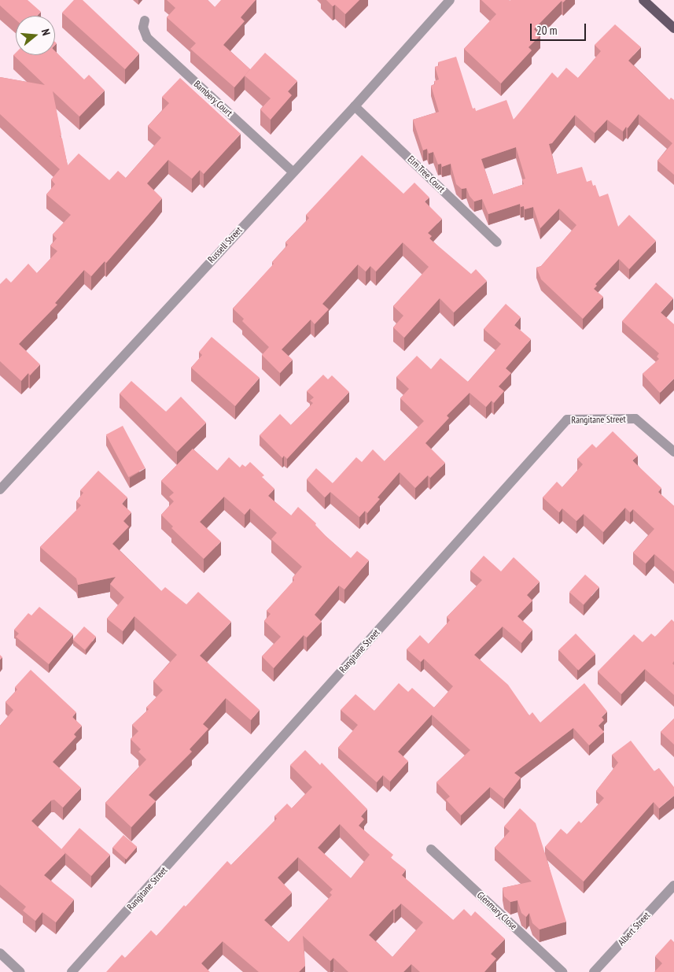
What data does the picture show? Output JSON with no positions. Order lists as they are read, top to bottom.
{
  "streets": {
    "street": [
      "Bambery Court",
      "Elm Tree Court",
      "Russell Street",
      "Rangitane Street",
      "Glenmary Close",
      "Albert Street"
    ]
  },
  "crossings": [
    ["Bambery Court", "Russell Street"],
    ["Elm Tree Court", "Russell Street"]
  ],
  "scale_bar": "20 m",
  "north": "right"
}
